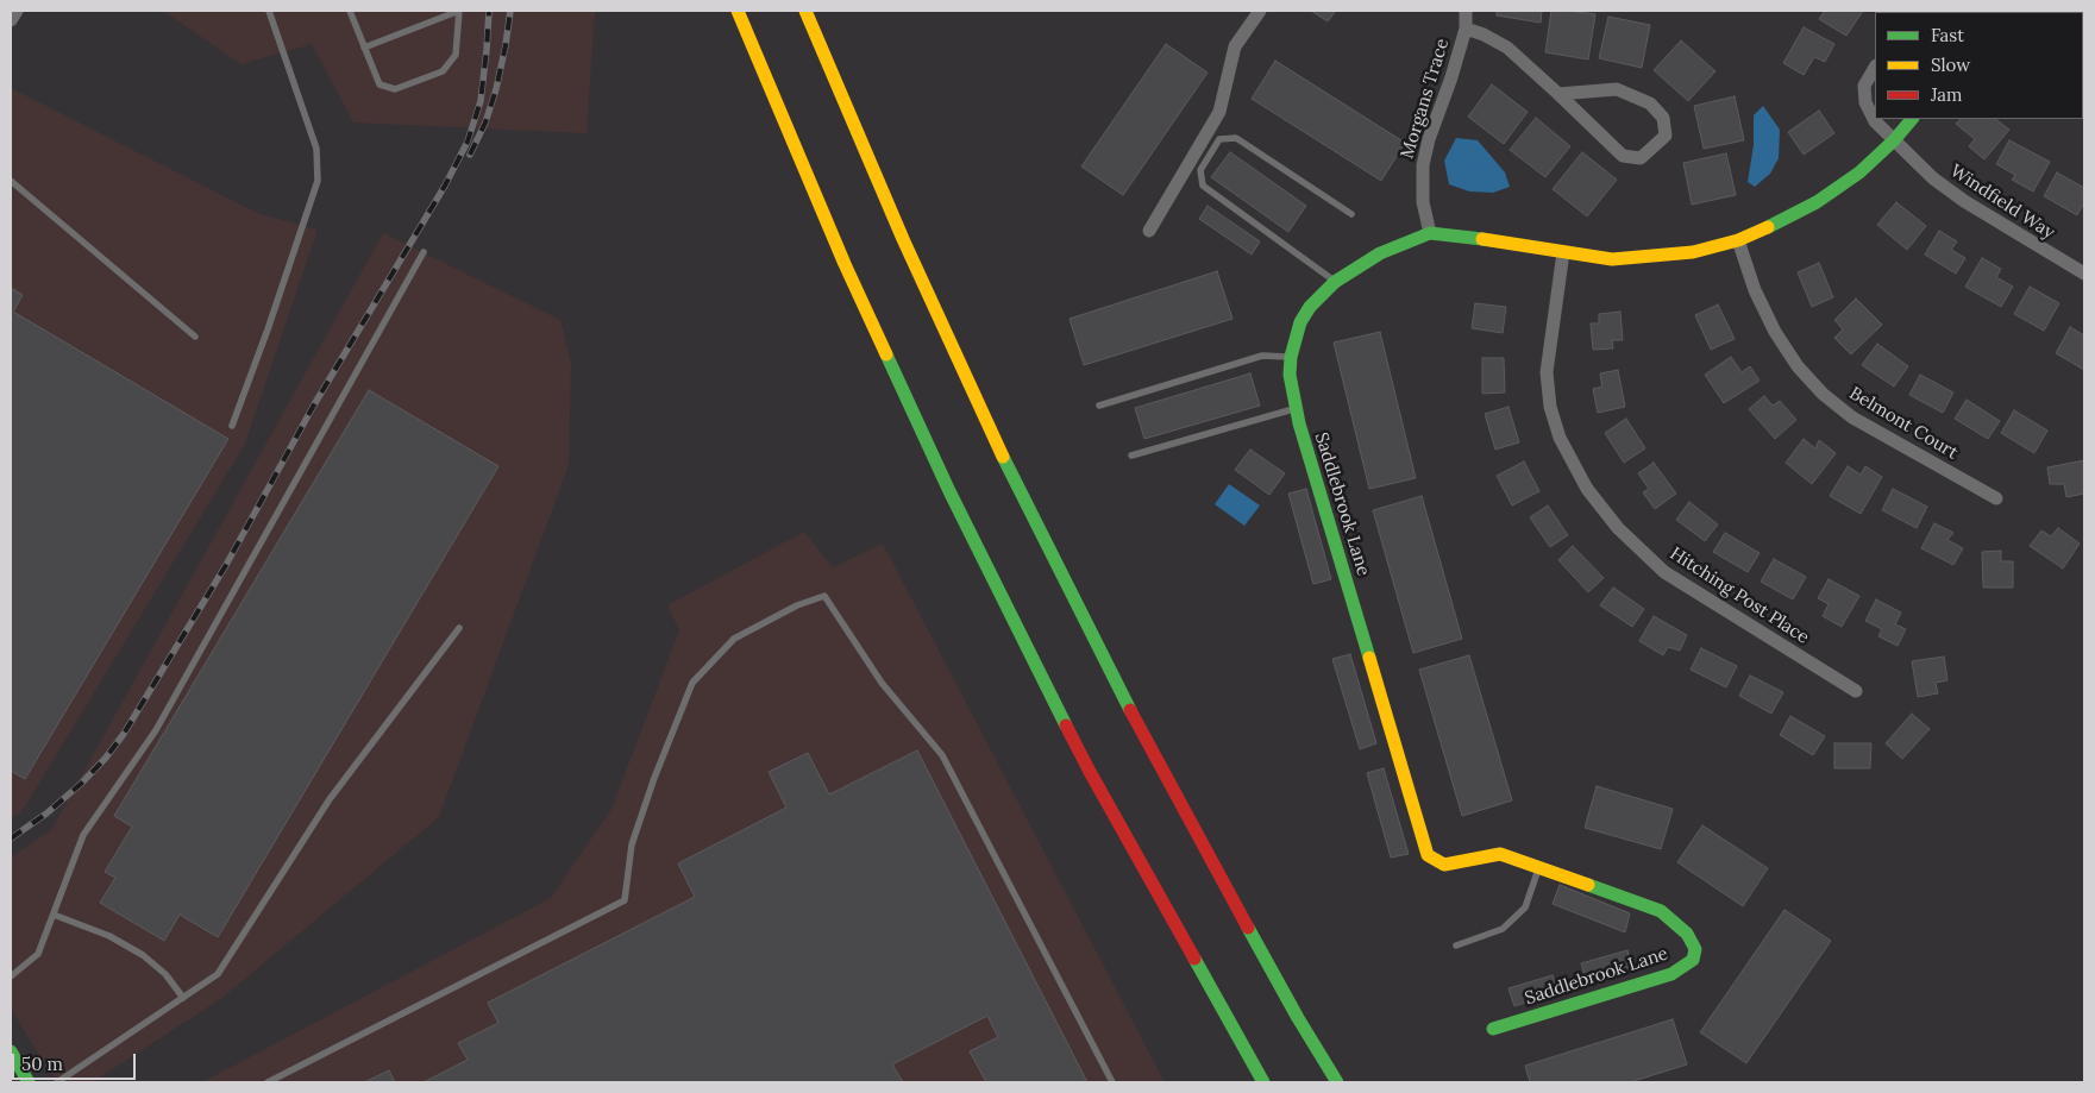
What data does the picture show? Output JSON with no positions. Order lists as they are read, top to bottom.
{
  "streets": {
    "main road": ["Saddlebrook Lane"],
    "street": [
      "Morgans Trace",
      "Windfield Way",
      "Belmont Court",
      "Hitching Post Place"
    ]
  },
  "crossings": [
    ["Morgans Trace", "Saddlebrook Lane"],
    ["Windfield Way", "Saddlebrook Lane"],
    ["Belmont Court", "Saddlebrook Lane"],
    ["Saddlebrook Lane", "Hitching Post Place"]
  ],
  "legend": ["Fast", "Slow", "Jam"],
  "scale_bar": "50 m"
}
